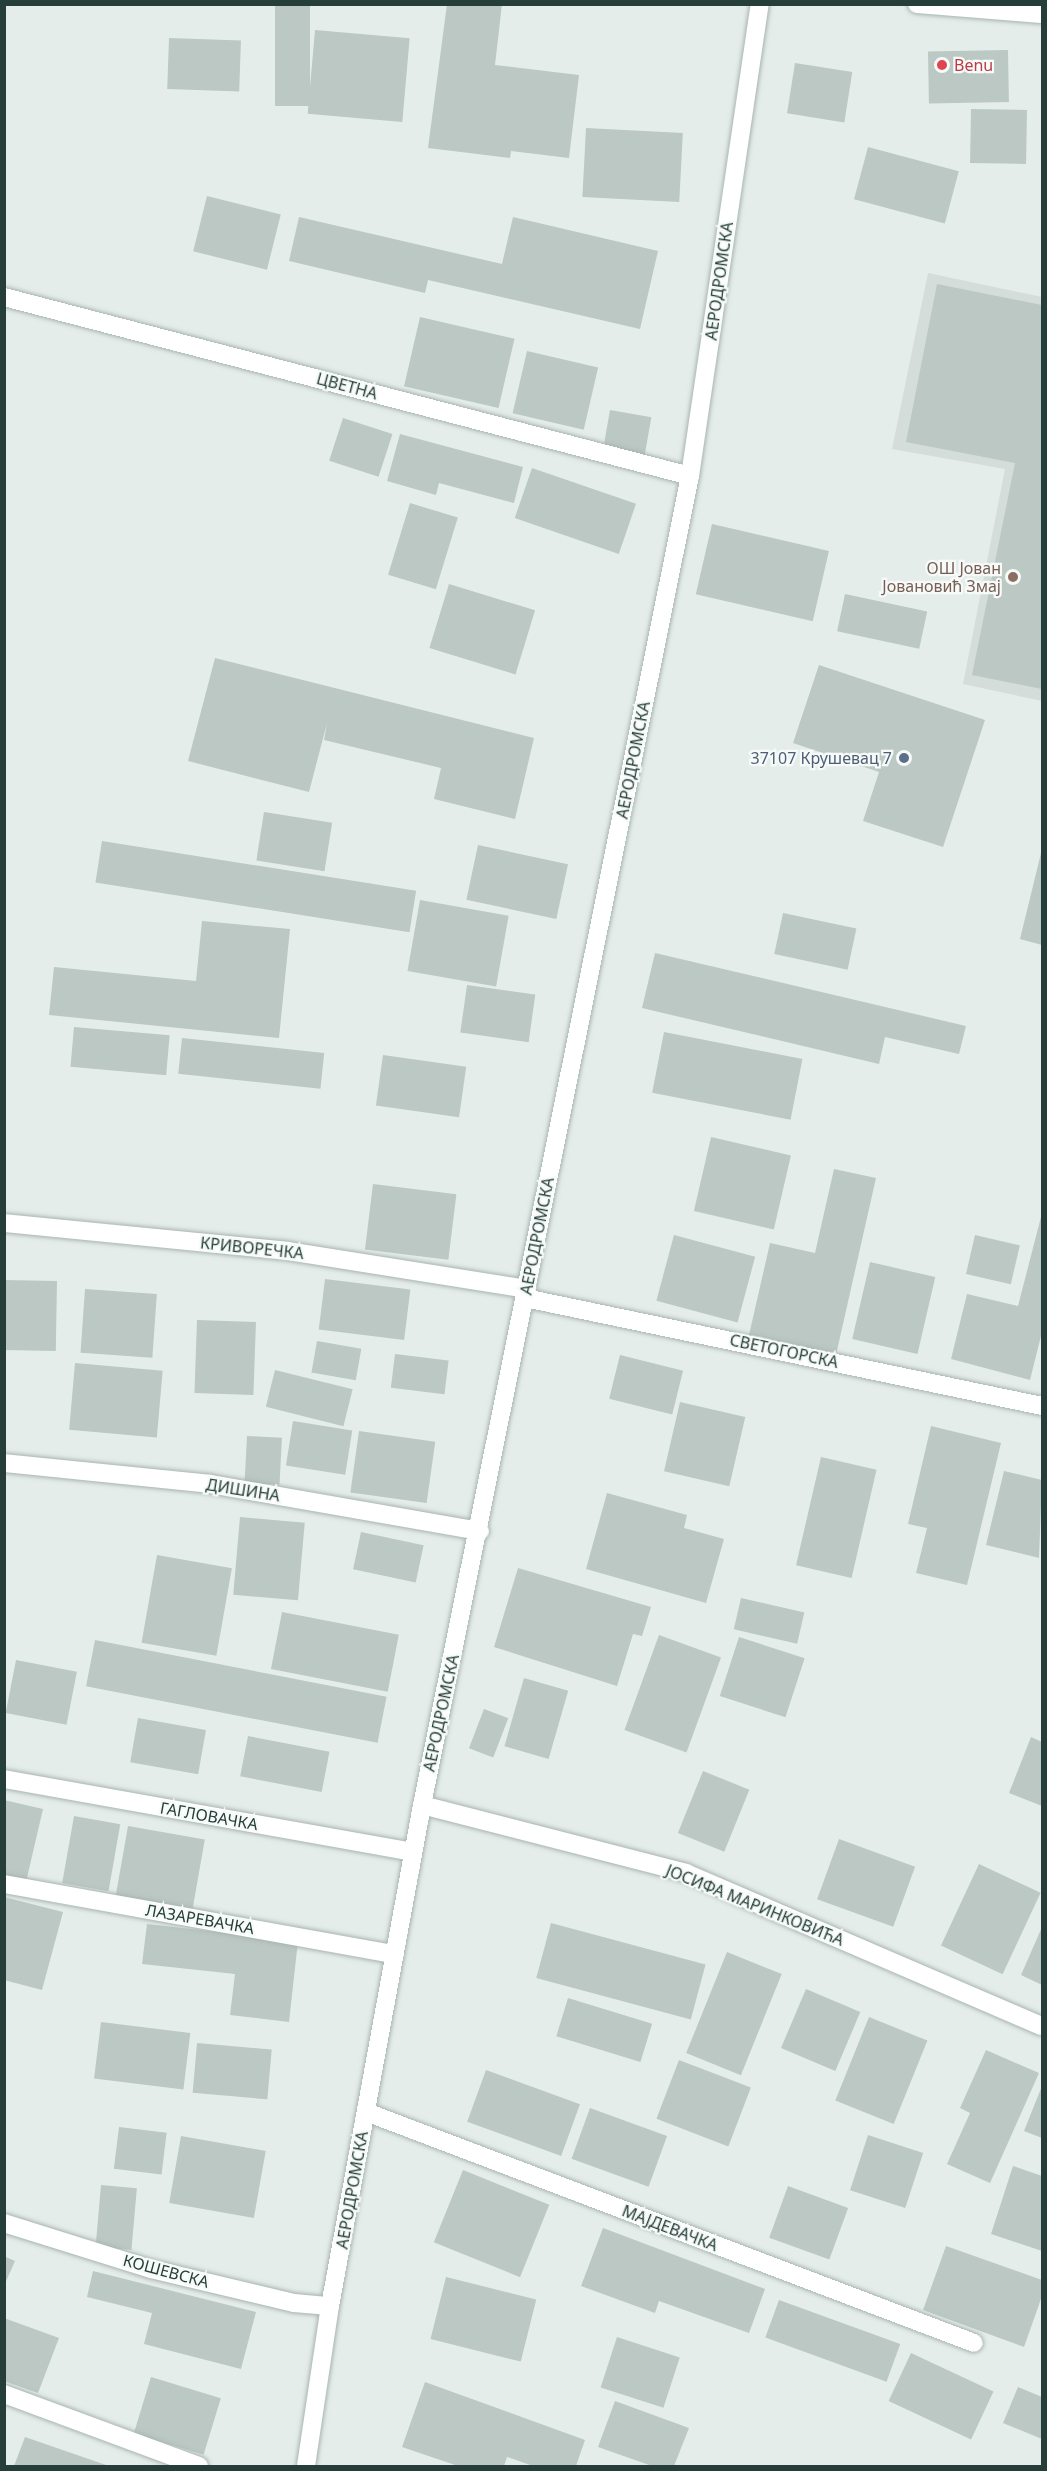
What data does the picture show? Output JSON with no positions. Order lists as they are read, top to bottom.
{
  "streets": {
    "street": [
      "АЕРОДРОМСКА",
      "ЦВЕТНА",
      "КРИВОРЕЧКА",
      "СВЕТОГОРСКА",
      "ДИШИНА",
      "ГАГЛОВАЧКА",
      "ЈОСИФА МАРИНКОВИЋА",
      "ЛАЗАРЕВАЧКА",
      "МАЈДЕВАЧКА",
      "КОШЕВСКА"
    ]
  },
  "crossings": [
    ["АЕРОДРОМСКА", "ЦВЕТНА"],
    ["АЕРОДРОМСКА", "КРИВОРЕЧКА"],
    ["АЕРОДРОМСКА", "СВЕТОГОРСКА"],
    ["АЕРОДРОМСКА", "ДИШИНА"],
    ["АЕРОДРОМСКА", "ГАГЛОВАЧКА"],
    ["АЕРОДРОМСКА", "ЈОСИФА МАРИНКОВИЋА"],
    ["АЕРОДРОМСКА", "ЛАЗАРЕВАЧКА"],
    ["АЕРОДРОМСКА", "МАЈДЕВАЧКА"],
    ["АЕРОДРОМСКА", "КОШЕВСКА"],
    ["КРИВОРЕЧКА", "СВЕТОГОРСКА"]
  ],
  "places": ["Benu", "ОШ Јован Јовановић Змај", "37107 Крушевац 7"]
}
